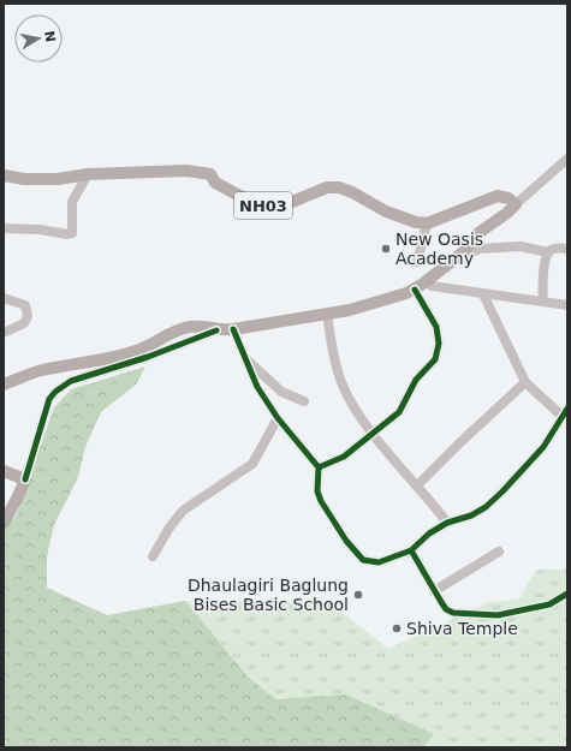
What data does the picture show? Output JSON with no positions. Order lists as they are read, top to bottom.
{
  "streets": {
    "main road": ["NH03"]
  },
  "places": ["New Oasis Academy", "Dhaulagiri Baglung Bises Basic School", "Shiva Temple"],
  "north": "right"
}
